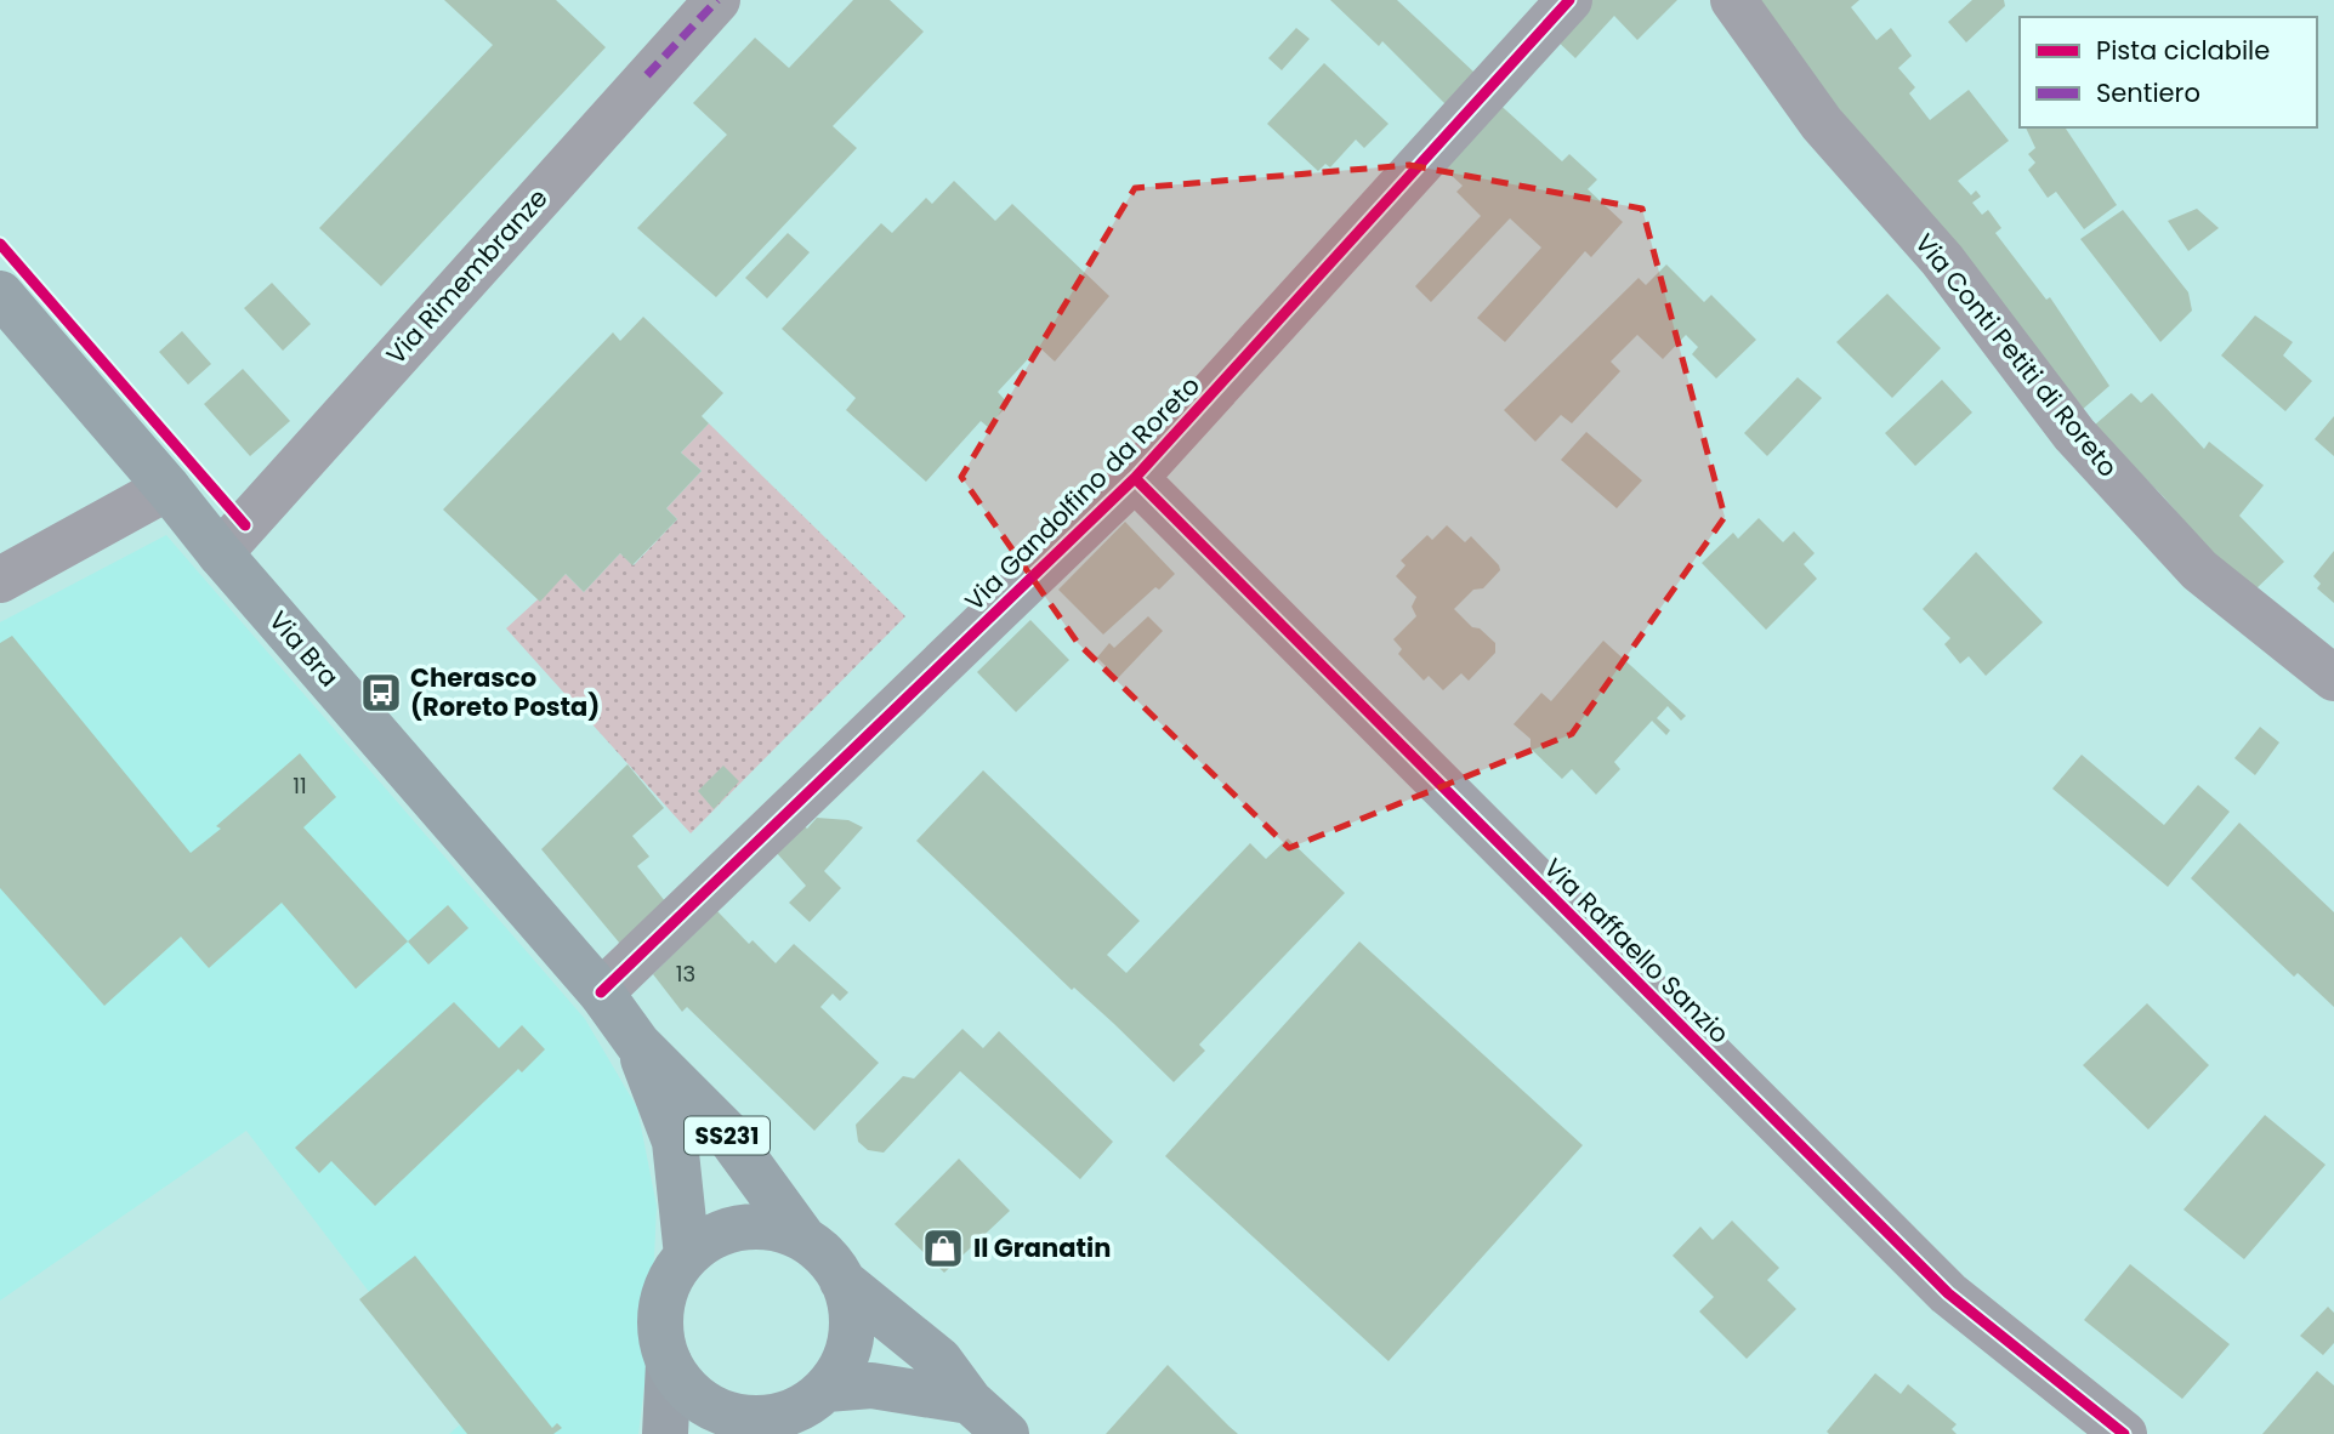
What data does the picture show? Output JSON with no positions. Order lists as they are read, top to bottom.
{
  "streets": {
    "main road": ["Via Bra", "SS231"],
    "street": [
      "Via Rimembranze",
      "Via Conti Petiti di Roreto",
      "Via Gandolfino da Roreto",
      "Via Raffaello Sanzio"
    ]
  },
  "crossings": [
    ["Via Rimembranze", "Via Bra"],
    ["Via Gandolfino da Roreto", "Via Bra"],
    ["Via Gandolfino da Roreto", "Via Raffaello Sanzio"],
    ["Via Bra", "SS231"]
  ],
  "places": {
    "bus stop": ["Cherasco (Roreto Posta)"],
    "shop": ["Il Granatin"]
  },
  "house_numbers": ["11", "13"],
  "legend": ["Pista ciclabile", "Sentiero"]
}
